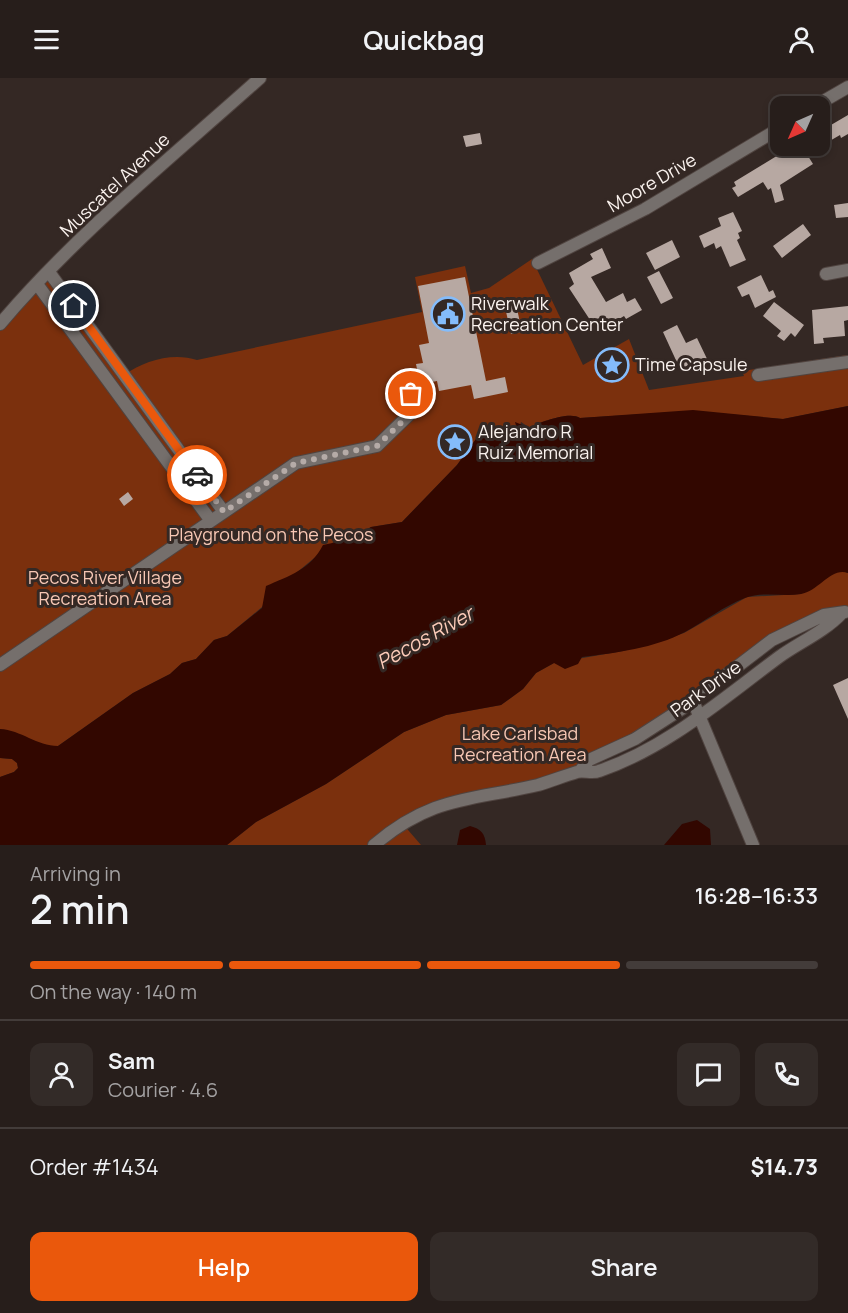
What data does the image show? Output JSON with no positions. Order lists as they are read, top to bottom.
{
  "streets": {
    "street": ["Moore Drive", "Muscatel Avenue", "Park Drive"]
  },
  "water": ["Pecos River"],
  "parks": ["Playground on the Pecos", "Pecos River Village Recreation Area", "Lake Carlsbad Recreation Area"],
  "places": {
    "public building": ["Riverwalk Recreation Center"],
    "place": ["Time Capsule", "Alejandro R Ruiz Memorial"]
  },
  "north": "bottom left",
  "page": {
    "header": "Quickbag",
    "heading": ["2 min", "Arriving in", "16:28–16:33"],
    "panel": [
      "Sam",
      "Courier · 4.6",
      "Order #1434",
      "$14.73"
    ],
    "bar": "On the way · 140 m",
    "buttons": ["Help", "Share"]
  }
}
